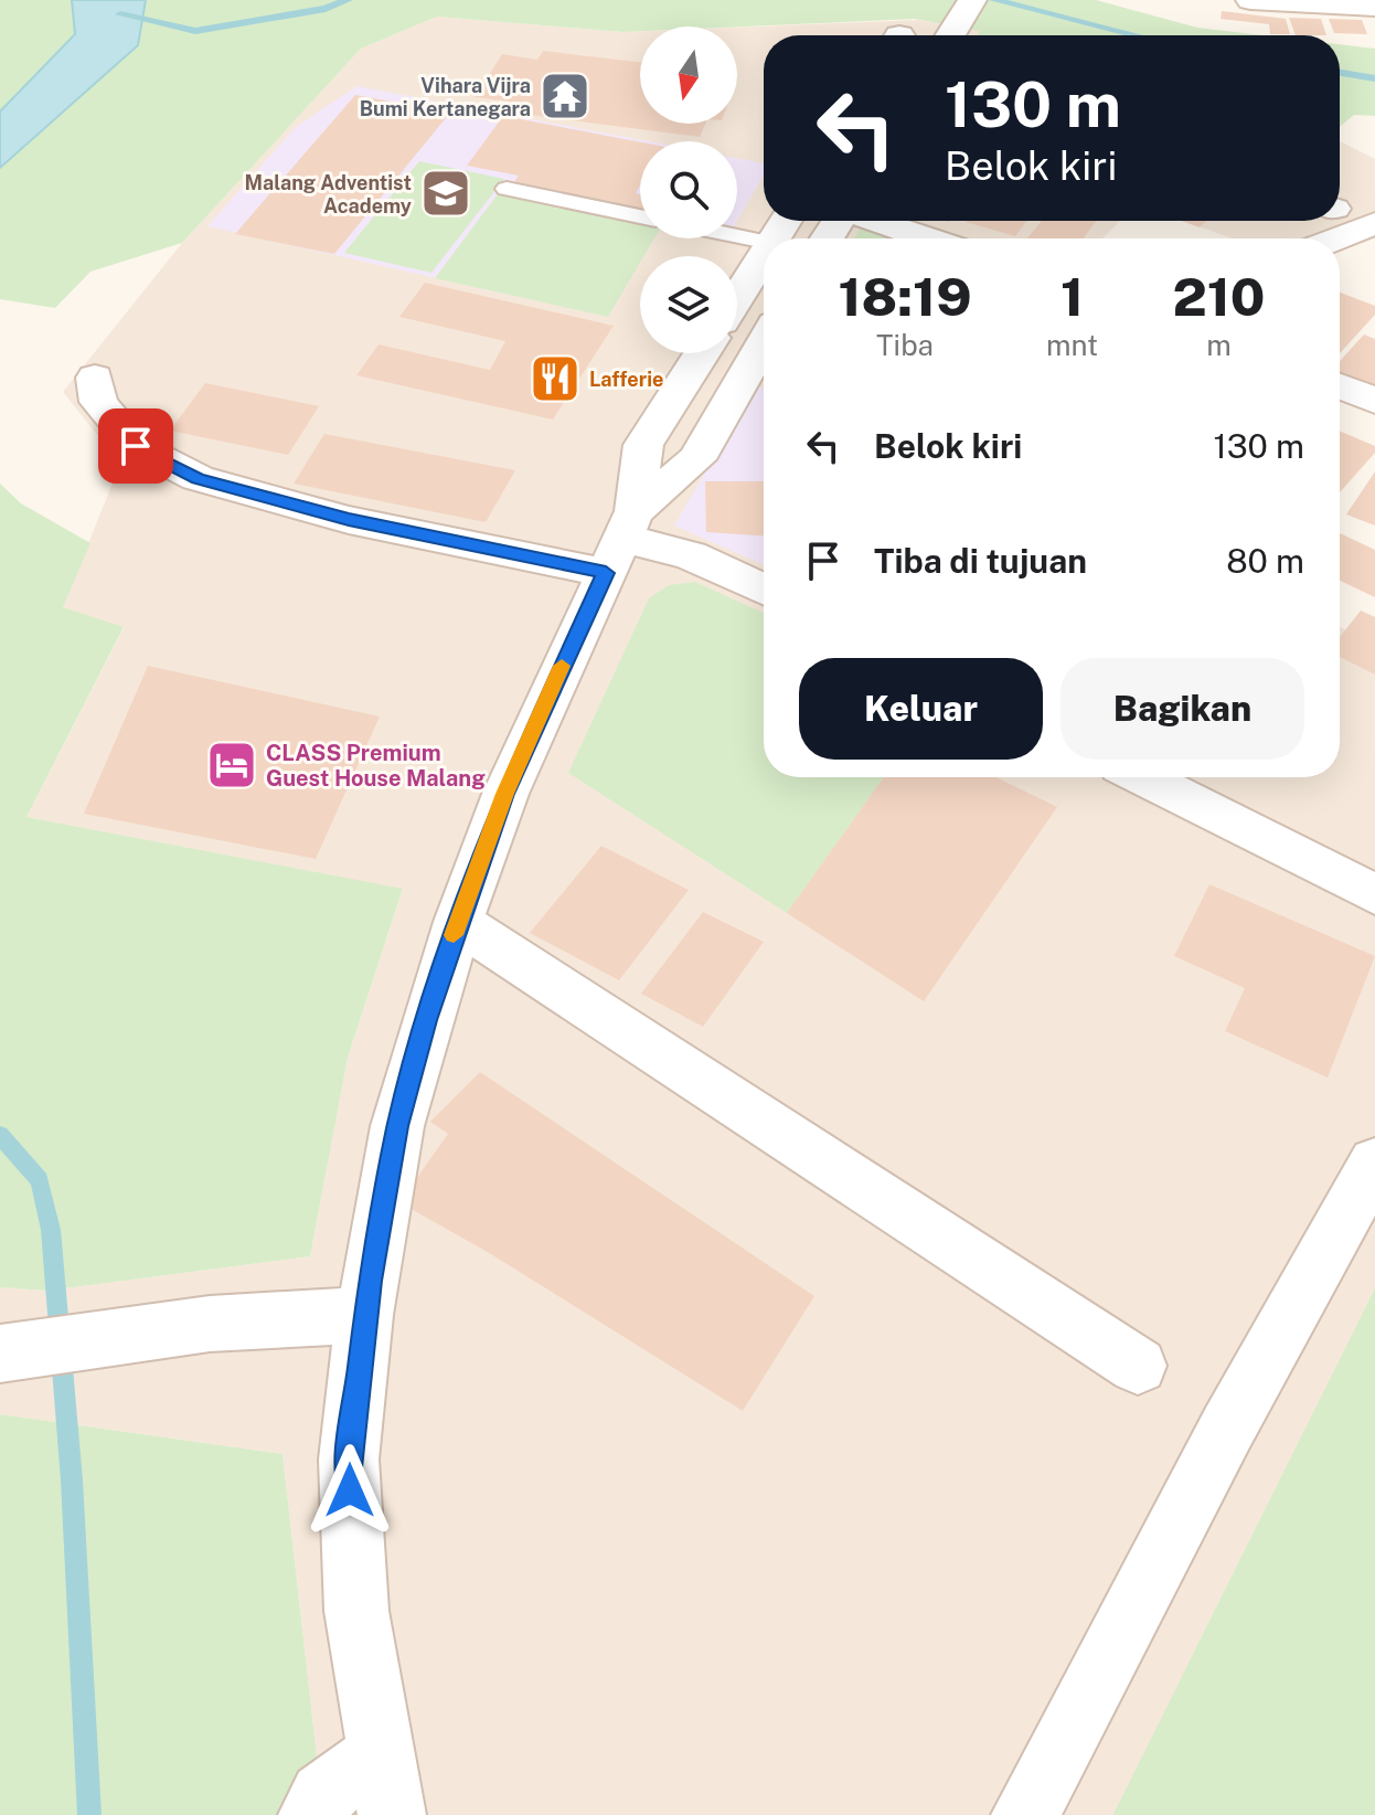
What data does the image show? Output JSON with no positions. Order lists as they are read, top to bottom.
{
  "places": {
    "temple": ["Vihara Vijra Bumi Kertanegara"],
    "school or university": ["Malang Adventist Academy"],
    "restaurant": ["Lafferie"],
    "hotel": ["CLASS Premium Guest House Malang"]
  },
  "north": "bottom",
  "page": {
    "turn": ["130 m", "Belok kiri"],
    "eta": [
      "18:19",
      "Tiba",
      "1",
      "mnt",
      "210",
      "m"
    ],
    "list": [
      {
        "name": "Belok kiri",
        "value": "130 m"
      },
      {
        "name": "Tiba di tujuan",
        "value": "80 m"
      }
    ],
    "buttons": ["Keluar", "Bagikan"]
  }
}
